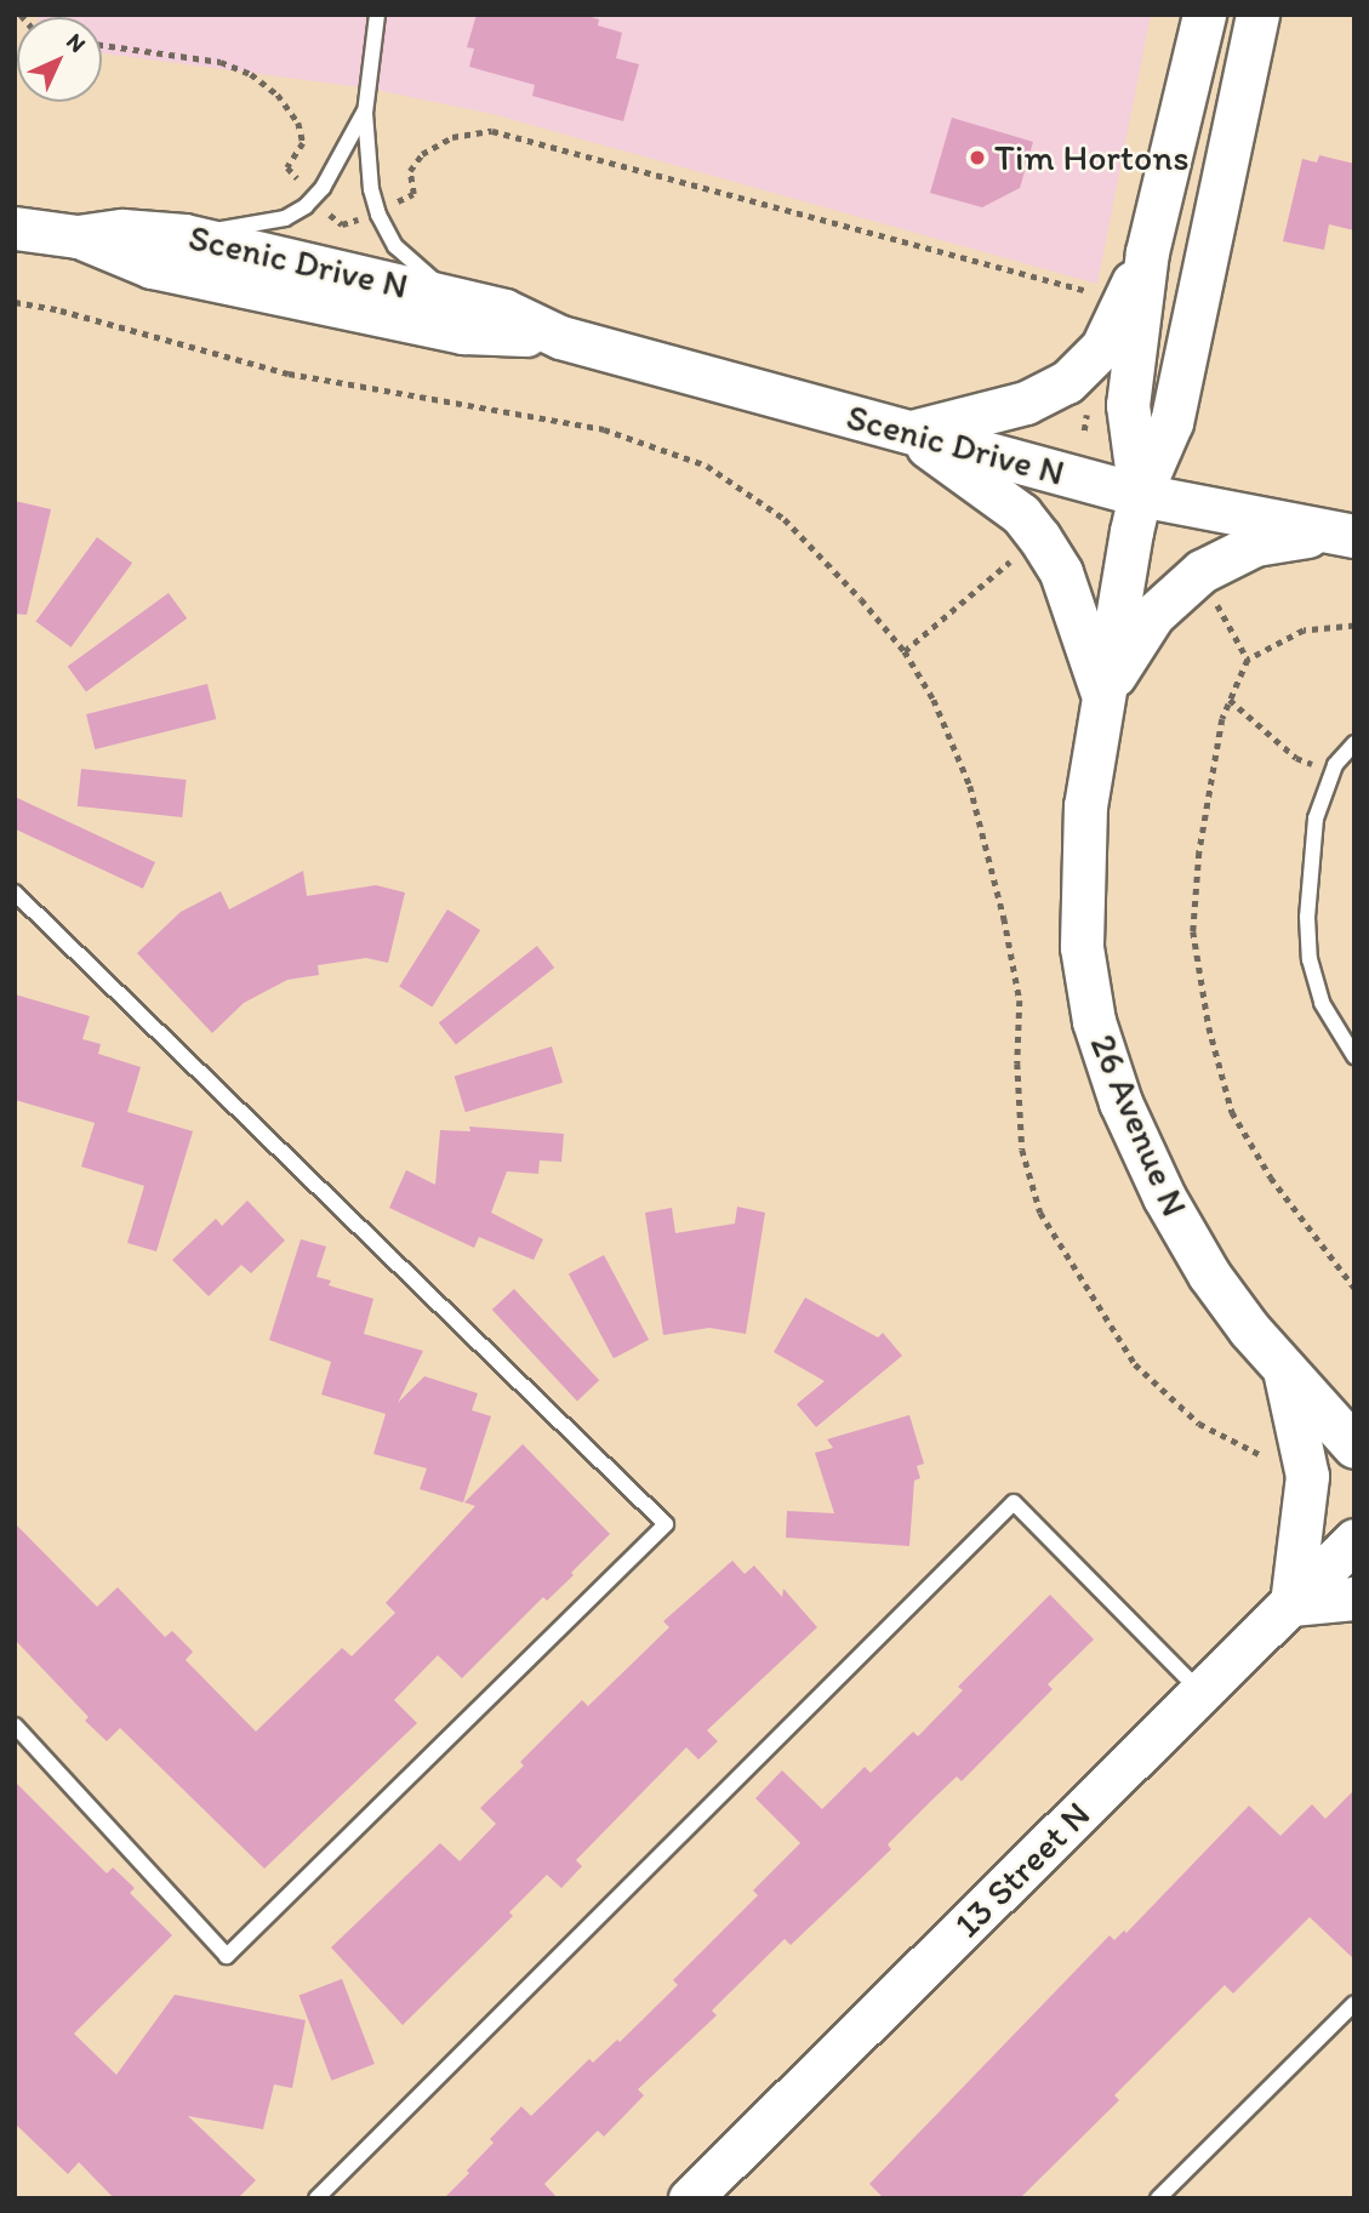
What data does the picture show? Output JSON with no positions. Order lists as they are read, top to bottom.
{
  "streets": {
    "main road": ["Scenic Drive N", "26 Avenue N", "13 Street N"]
  },
  "crossings": [
    ["Scenic Drive N", "26 Avenue N"]
  ],
  "places": ["Tim Hortons"],
  "north": "top right"
}
